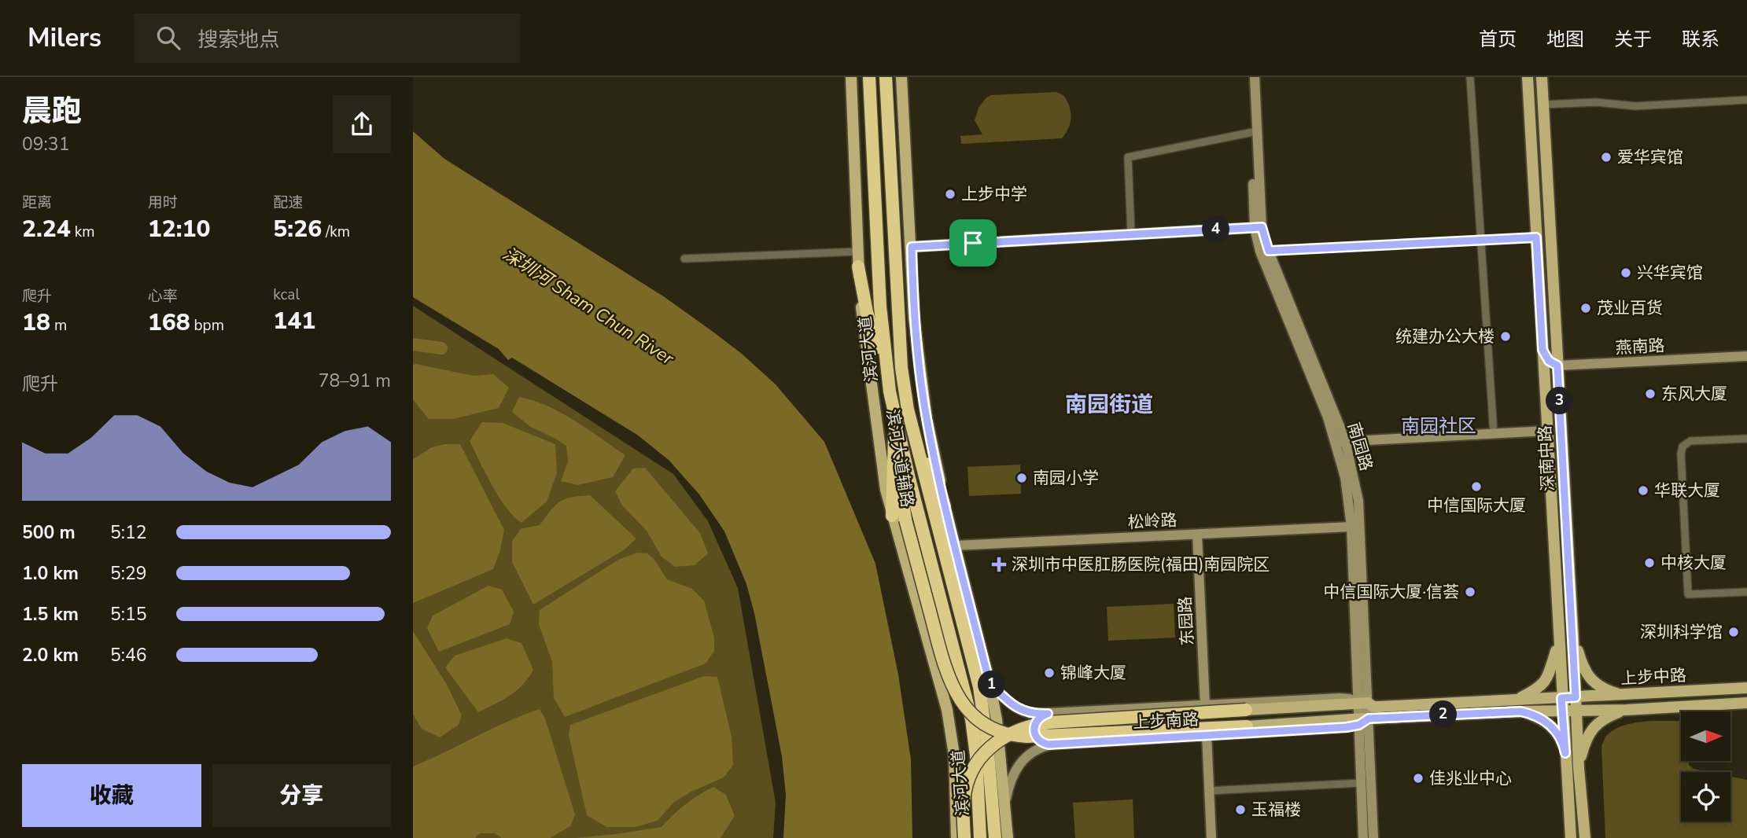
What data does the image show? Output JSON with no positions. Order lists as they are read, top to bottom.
{
  "streets": {
    "highway": ["滨河大道"],
    "main road": [
      "燕南路",
      "南园路",
      "滨河大道辅路",
      "深南中路",
      "松岭路",
      "东园路",
      "上步中路",
      "上步南路"
    ]
  },
  "crossings": [
    ["燕南路", "深南中路"],
    ["南园路", "松岭路"],
    ["南园路", "上步南路"],
    ["滨河大道辅路", "松岭路"],
    ["滨河大道辅路", "上步南路"],
    ["深南中路", "上步中路"],
    ["深南中路", "上步南路"],
    ["松岭路", "东园路"],
    ["东园路", "上步南路"],
    ["上步中路", "上步南路"]
  ],
  "districts": ["南园街道", "南园社区"],
  "water": ["深圳河 Sham Chun River"],
  "places": {
    "other": [
      "爱华宾馆",
      "上步中学",
      "兴华宾馆",
      "茂业百货",
      "统建办公大楼",
      "东风大厦",
      "南园小学",
      "中信国际大厦",
      "华联大厦",
      "中核大厦",
      "中信国际大厦·信荟",
      "深圳科学馆",
      "锦峰大厦",
      "佳兆业中心",
      "玉福楼"
    ],
    "health": ["深圳市中医肛肠医院(福田)南园院区"]
  },
  "north": "right",
  "page": {
    "header": "Milers",
    "search": "搜索地点",
    "nav": [
      "首页",
      "地图",
      "关于",
      "联系"
    ],
    "heading": ["晨跑", "09:31"],
    "stats": [
      ["距离", "2.24 km"],
      ["用时", "12:10"],
      ["配速", "5:26 /km"],
      ["爬升", "18 m"],
      ["心率", "168 bpm"],
      ["kcal", "141"]
    ],
    "pins": [
      "4",
      "3",
      "1",
      "2"
    ],
    "chart": ["爬升", "78–91 m"],
    "list": [
      {
        "name": "500 m",
        "note": "5:12"
      },
      {
        "name": "1.0 km",
        "note": "5:29"
      },
      {
        "name": "1.5 km",
        "note": "5:15"
      },
      {
        "name": "2.0 km",
        "note": "5:46"
      }
    ],
    "buttons": ["收藏", "分享"]
  }
}
